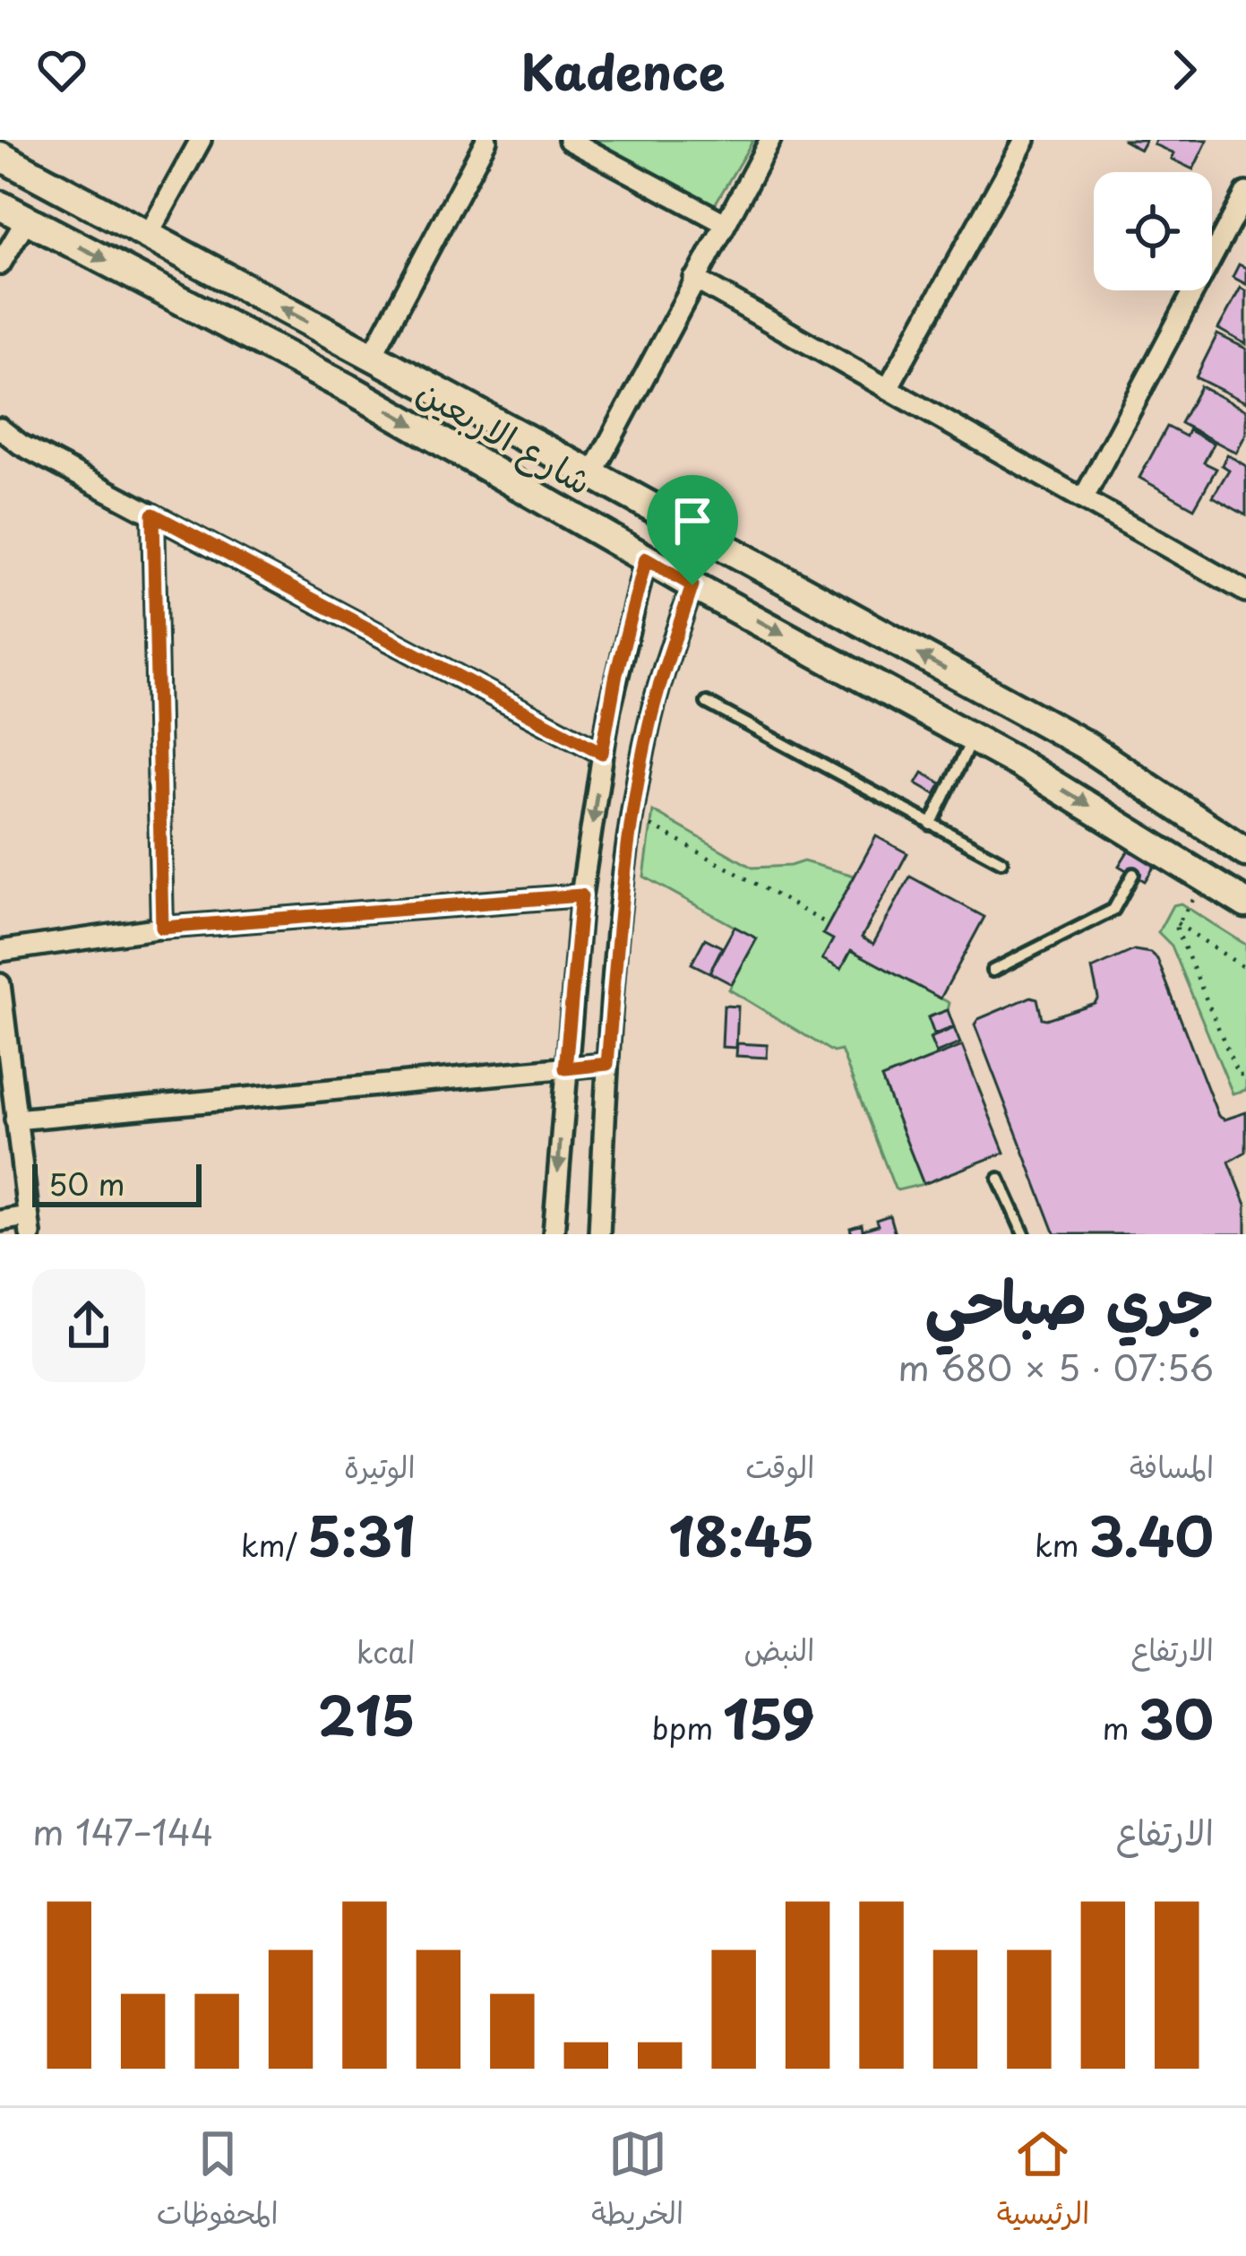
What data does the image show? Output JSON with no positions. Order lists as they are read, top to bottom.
{
  "streets": {
    "main road": ["شارع الاربعين"]
  },
  "scale_bar": "50 m",
  "page": {
    "header": "Kadence",
    "scale": "50 m",
    "heading": ["جري صباحي", "07:56 · 5 × 680 m"],
    "stats": [
      ["المسافة", "3.40 km"],
      ["الوقت", "18:45"],
      ["الوتيرة", "5:31 /km"],
      ["الارتفاع", "30 m"],
      ["النبض", "159 bpm"],
      ["kcal", "215"]
    ],
    "chart": ["الارتفاع", "144–147 m"],
    "tabs": ["الرئيسية", "الخريطة", "المحفوظات"]
  }
}
